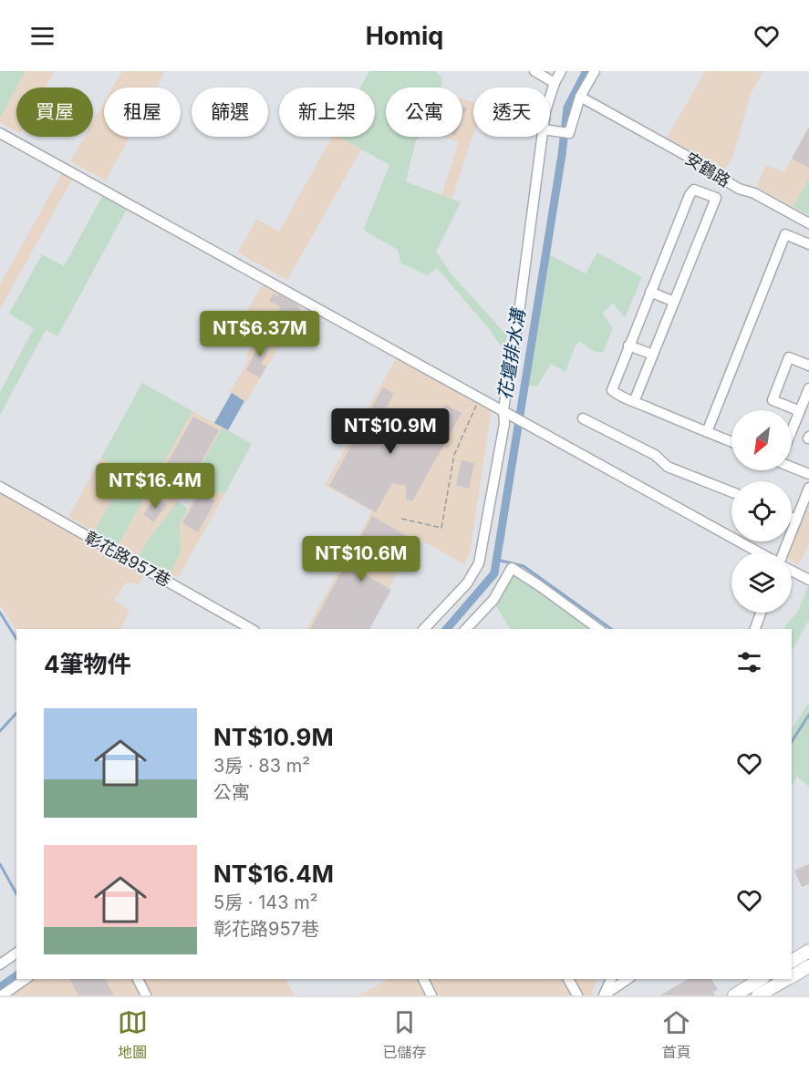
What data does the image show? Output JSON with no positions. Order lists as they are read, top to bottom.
{
  "streets": {
    "street": ["安鶴路", "彰花路957巷"]
  },
  "water": ["花壇排水溝"],
  "north": "bottom left",
  "page": {
    "header": "Homiq",
    "chip": [
      "買屋",
      "租屋",
      "篩選",
      "新上架",
      "公寓",
      "透天"
    ],
    "price": [
      "NT$6.37M",
      "NT$10.9M",
      "NT$16.4M",
      "NT$10.6M"
    ],
    "heading": "4筆物件",
    "list": [
      {
        "name": "NT$10.9M",
        "note": "3房 · 83 m² · 公寓"
      },
      {
        "name": "NT$16.4M",
        "note": "5房 · 143 m² · 彰花路957巷"
      }
    ],
    "tabs": ["地圖", "已儲存", "首頁"]
  }
}
